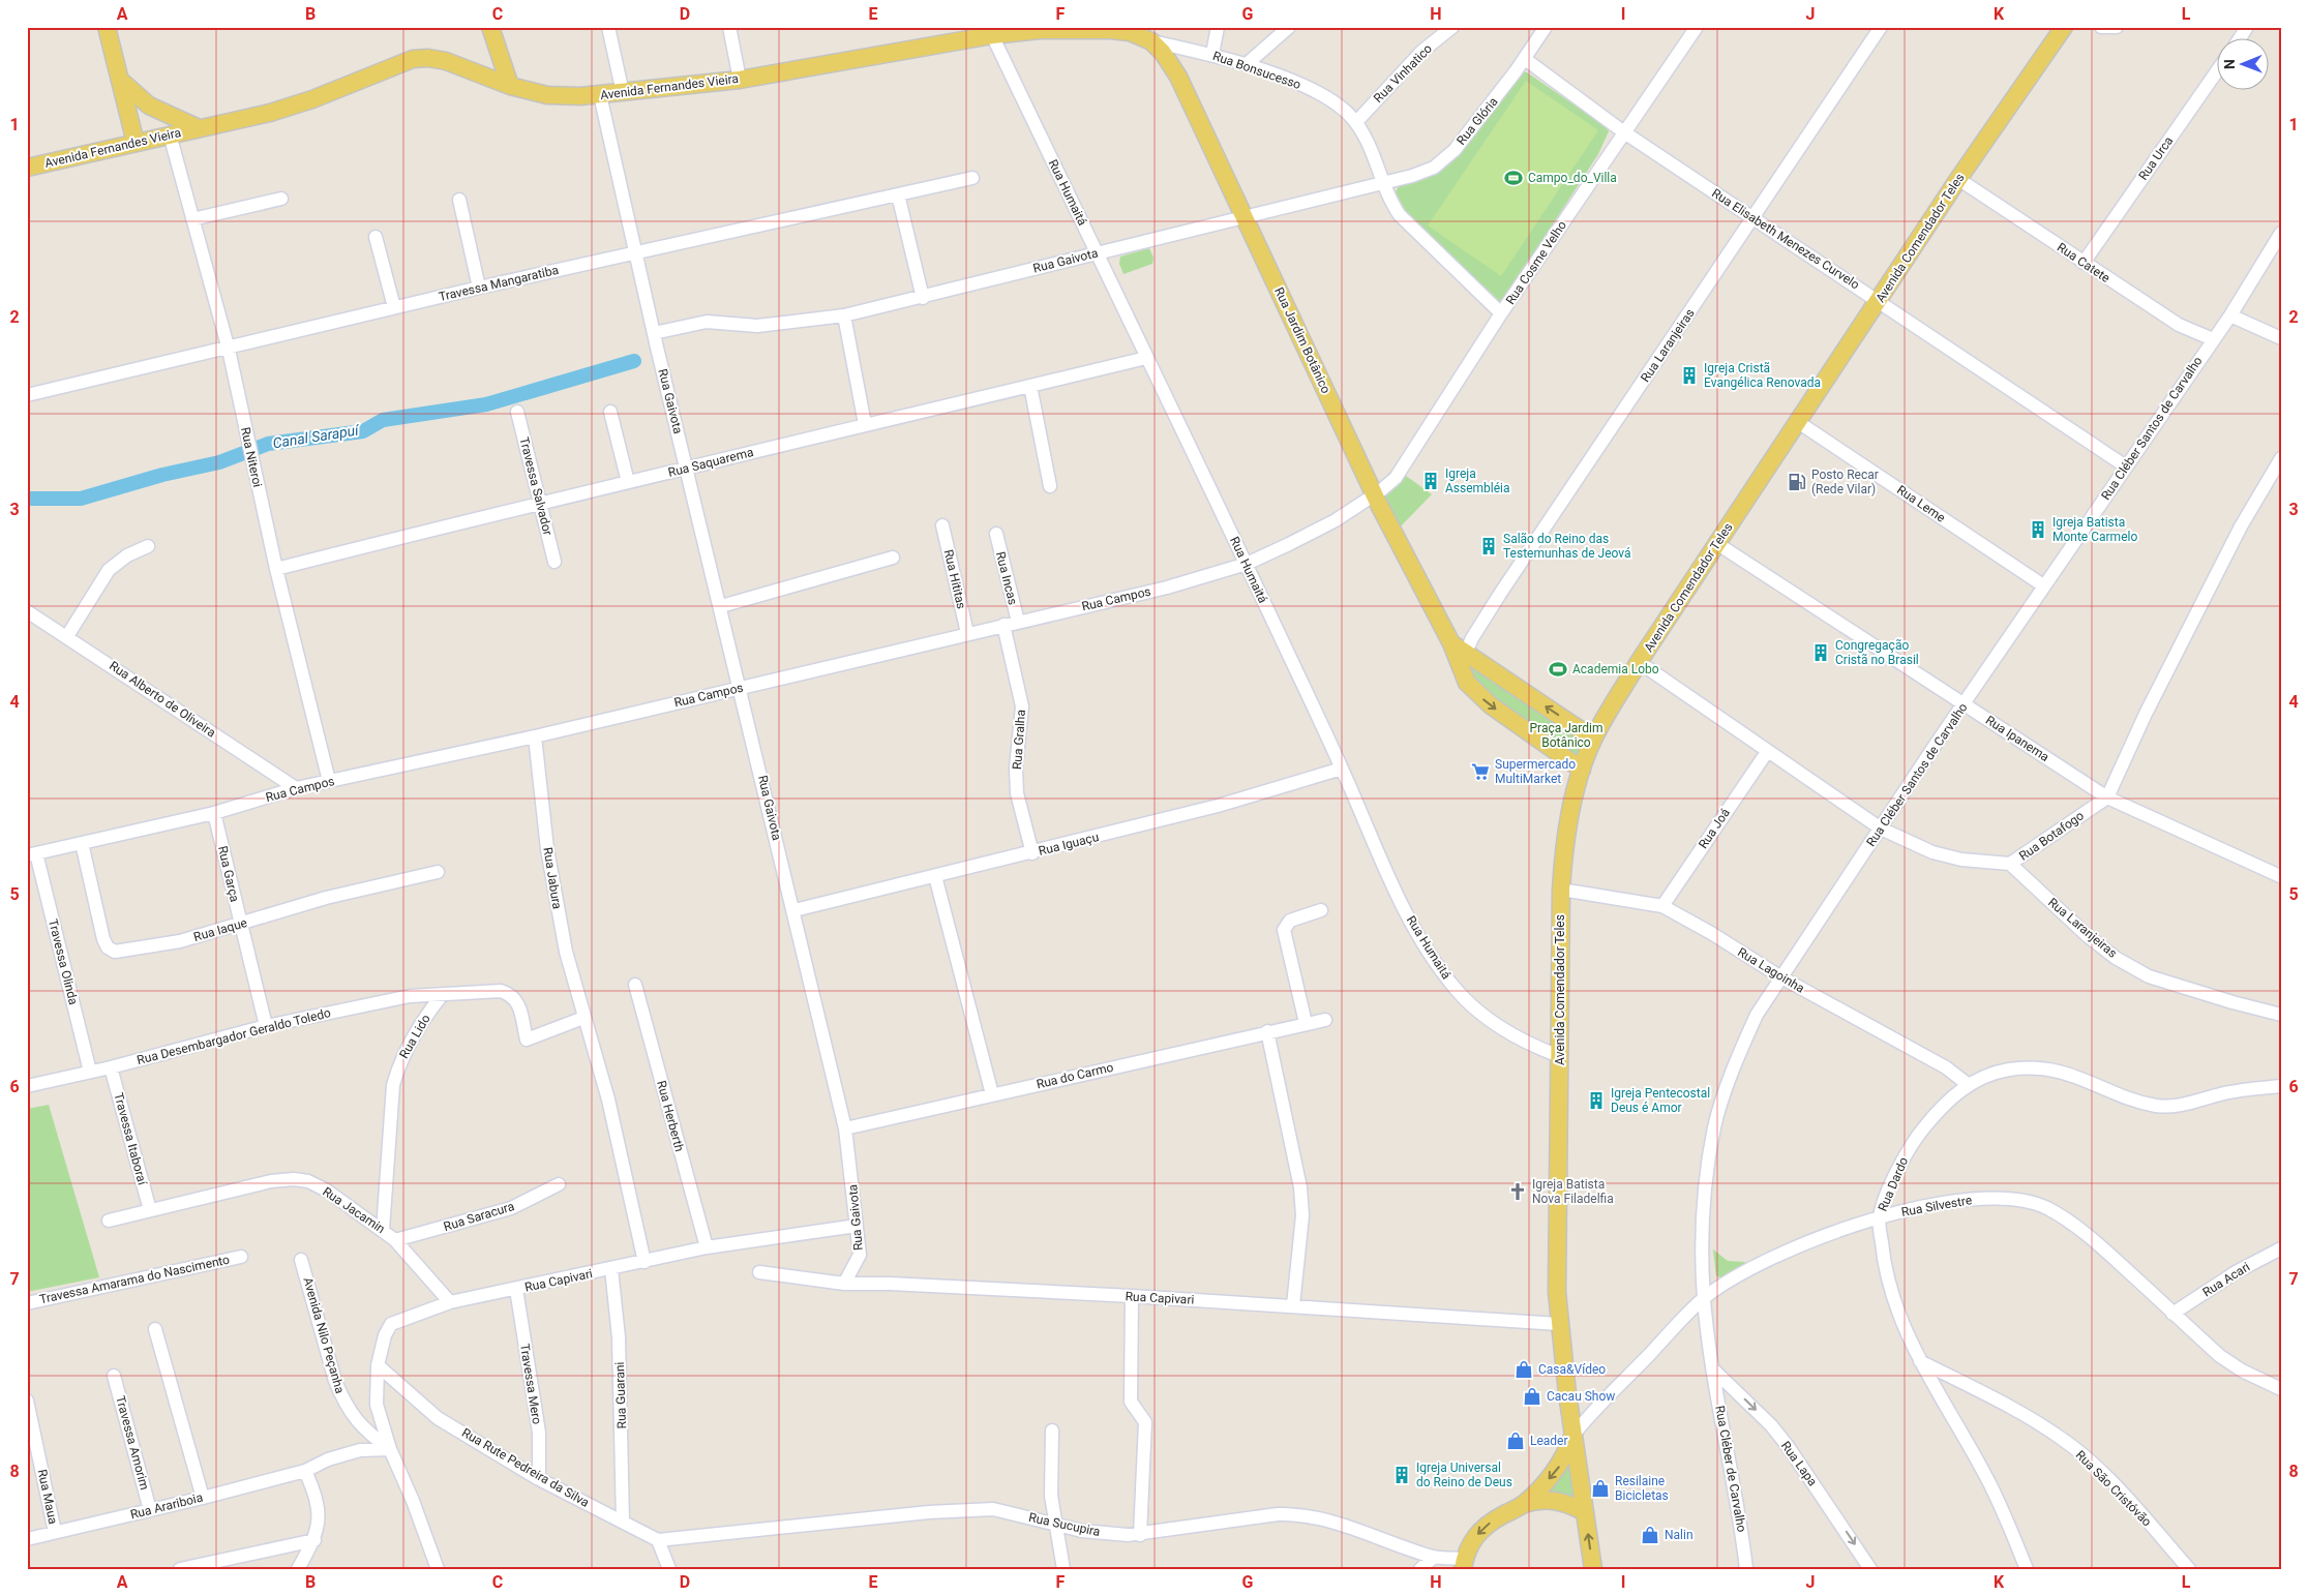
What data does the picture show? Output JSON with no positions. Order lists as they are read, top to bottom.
{
  "streets": {
    "main road": ["Avenida Fernandes Vieira", "Avenida Comendador Teles", "Rua Jardim Botânico"],
    "street": [
      "Rua Bonsucesso",
      "Rua Vinhatico",
      "Rua Glória",
      "Rua Urca",
      "Rua Humaitá",
      "Rua Elisabeth Menezes Curvelo",
      "Rua Gaivota",
      "Rua Cosme Velho",
      "Rua Catete",
      "Travessa Mangaratiba",
      "Rua Laranjeiras",
      "Rua Cléber Santos de Carvalho",
      "Rua Niteroi",
      "Rua Saquarema",
      "Travessa Salvador",
      "Rua Leme",
      "Rua Incas",
      "Rua Hititas",
      "Rua Campos",
      "Rua Alberto de Oliveira",
      "Rua Ipanema",
      "Rua Gralha",
      "Rua Joá",
      "Rua Botafogo",
      "Rua Iguaçu",
      "Rua Garça",
      "Rua Jabura",
      "Rua Iaque",
      "Travessa Olinda",
      "Rua Lagoinha",
      "Rua Desembargador Geraldo Toledo",
      "Rua Lido",
      "Rua do Carmo",
      "Rua Herberth",
      "Travessa Itaboraí",
      "Rua Dardo",
      "Rua Silvestre",
      "Rua Jacamin",
      "Rua Saracura",
      "Travessa Amarama do Nascimento",
      "Rua Acari",
      "Rua Capivari",
      "Avenida Nilo Peçanha",
      "Travessa Mero",
      "Rua Guarani",
      "Travessa Amorim",
      "Rua Lapa",
      "Rua Rute Pedreira da Silva",
      "Rua Cléber de Carvalho",
      "Rua São Cristóvão",
      "Rua Maua",
      "Rua Arariboia",
      "Rua Sucupira"
    ]
  },
  "crossings": [
    ["Rua Bonsucesso", "Rua Vinhatico"],
    ["Rua Bonsucesso", "Avenida Fernandes Vieira"],
    ["Rua Bonsucesso", "Rua Glória"],
    ["Rua Bonsucesso", "Rua Gaivota"],
    ["Rua Bonsucesso", "Rua Cosme Velho"],
    ["Rua Bonsucesso", "Rua Jardim Botânico"],
    ["Avenida Fernandes Vieira", "Rua Humaitá"],
    ["Avenida Fernandes Vieira", "Rua Gaivota"],
    ["Avenida Fernandes Vieira", "Rua Jardim Botânico"],
    ["Avenida Fernandes Vieira", "Rua Niteroi"],
    ["Rua Glória", "Rua Elisabeth Menezes Curvelo"],
    ["Rua Glória", "Rua Gaivota"],
    ["Rua Urca", "Rua Catete"],
    ["Rua Humaitá", "Avenida Comendador Teles"],
    ["Rua Humaitá", "Rua Gaivota"],
    ["Rua Humaitá", "Rua Saquarema"],
    ["Rua Humaitá", "Rua Campos"],
    ["Rua Humaitá", "Rua Iguaçu"],
    ["Avenida Comendador Teles", "Rua Elisabeth Menezes Curvelo"],
    ["Avenida Comendador Teles", "Rua Catete"],
    ["Avenida Comendador Teles", "Rua Jardim Botânico"],
    ["Avenida Comendador Teles", "Rua Leme"],
    ["Avenida Comendador Teles", "Rua Ipanema"],
    ["Avenida Comendador Teles", "Rua Botafogo"],
    ["Avenida Comendador Teles", "Rua Lagoinha"],
    ["Avenida Comendador Teles", "Rua Silvestre"],
    ["Avenida Comendador Teles", "Rua Capivari"],
    ["Rua Elisabeth Menezes Curvelo", "Rua Cosme Velho"],
    ["Rua Elisabeth Menezes Curvelo", "Rua Laranjeiras"],
    ["Rua Elisabeth Menezes Curvelo", "Rua Cléber Santos de Carvalho"],
    ["Rua Gaivota", "Travessa Mangaratiba"],
    ["Rua Gaivota", "Rua Jardim Botânico"],
    ["Rua Gaivota", "Rua Saquarema"],
    ["Rua Gaivota", "Rua Campos"],
    ["Rua Gaivota", "Rua Iguaçu"],
    ["Rua Gaivota", "Rua do Carmo"],
    ["Rua Gaivota", "Rua Capivari"],
    ["Rua Cosme Velho", "Rua Jardim Botânico"],
    ["Rua Cosme Velho", "Rua Campos"],
    ["Rua Catete", "Rua Cléber Santos de Carvalho"],
    ["Travessa Mangaratiba", "Rua Niteroi"],
    ["Rua Jardim Botânico", "Rua Laranjeiras"],
    ["Rua Jardim Botânico", "Rua Campos"],
    ["Rua Laranjeiras", "Rua Botafogo"],
    ["Rua Cléber Santos de Carvalho", "Rua Leme"],
    ["Rua Cléber Santos de Carvalho", "Rua Ipanema"],
    ["Rua Cléber Santos de Carvalho", "Rua Botafogo"],
    ["Rua Cléber Santos de Carvalho", "Rua Lagoinha"],
    ["Rua Cléber Santos de Carvalho", "Rua Silvestre"],
    ["Rua Cléber Santos de Carvalho", "Rua Lapa"],
    ["Rua Cléber Santos de Carvalho", "Rua Cléber de Carvalho"],
    ["Rua Niteroi", "Rua Saquarema"],
    ["Rua Niteroi", "Rua Campos"],
    ["Rua Saquarema", "Travessa Salvador"],
    ["Rua Incas", "Rua Campos"],
    ["Rua Hititas", "Rua Campos"],
    ["Rua Campos", "Rua Alberto de Oliveira"],
    ["Rua Campos", "Rua Gralha"],
    ["Rua Campos", "Rua Garça"],
    ["Rua Campos", "Rua Jabura"],
    ["Rua Campos", "Rua Iaque"],
    ["Rua Campos", "Travessa Olinda"],
    ["Rua Ipanema", "Rua Botafogo"],
    ["Rua Gralha", "Rua Iguaçu"],
    ["Rua Joá", "Rua Botafogo"],
    ["Rua Joá", "Rua Lagoinha"],
    ["Rua Garça", "Rua Iaque"],
    ["Rua Garça", "Rua Desembargador Geraldo Toledo"],
    ["Rua Jabura", "Rua Capivari"],
    ["Travessa Olinda", "Rua Desembargador Geraldo Toledo"],
    ["Rua Lagoinha", "Rua Dardo"],
    ["Rua Desembargador Geraldo Toledo", "Rua Lido"],
    ["Rua Desembargador Geraldo Toledo", "Travessa Itaboraí"],
    ["Rua Lido", "Rua Jacamin"],
    ["Rua Herberth", "Rua Capivari"],
    ["Travessa Itaboraí", "Rua Jacamin"],
    ["Rua Dardo", "Rua Silvestre"],
    ["Rua Dardo", "Rua São Cristóvão"],
    ["Rua Silvestre", "Rua Acari"],
    ["Rua Jacamin", "Rua Saracura"],
    ["Rua Jacamin", "Rua Capivari"],
    ["Rua Capivari", "Avenida Nilo Peçanha"],
    ["Rua Capivari", "Travessa Mero"],
    ["Rua Capivari", "Rua Guarani"],
    ["Rua Capivari", "Rua Rute Pedreira da Silva"],
    ["Rua Capivari", "Rua Arariboia"],
    ["Avenida Nilo Peçanha", "Rua Arariboia"],
    ["Travessa Mero", "Rua Rute Pedreira da Silva"],
    ["Rua Guarani", "Rua Rute Pedreira da Silva"],
    ["Travessa Amorim", "Rua Arariboia"],
    ["Rua Lapa", "Rua Cléber de Carvalho"],
    ["Rua Rute Pedreira da Silva", "Rua Sucupira"],
    ["Rua Maua", "Rua Arariboia"]
  ],
  "one_way": ["Rua Lapa"],
  "water": ["Canal Sarapuí"],
  "parks": ["Praça Jardim Botânico"],
  "places": {
    "sports": ["Campo_do_Villa", "Academia Lobo"],
    "building": [
      "Igreja Cristã Evangélica Renovada",
      "Igreja Assembléia",
      "Igreja Batista Monte Carmelo",
      "Salão do Reino das Testemunhas de Jeová",
      "Congregação Cristã no Brasil",
      "Igreja Pentecostal Deus é Amor",
      "Igreja Universal do Reino de Deus"
    ],
    "fuel station": ["Posto Recar (Rede Vilar)"],
    "supermarket": ["Supermercado MultiMarket"],
    "church": ["Igreja Batista Nova Filadelfia"],
    "shop": [
      "Casa&Vídeo",
      "Cacau Show",
      "Leader",
      "Resilaine Bicicletas",
      "Nalin"
    ]
  },
  "north": "left",
  "grid": {
    "columns": [
      "A",
      "B",
      "C",
      "D",
      "E",
      "F",
      "G",
      "H",
      "I",
      "J",
      "K",
      "L"
    ],
    "rows": [
      "1",
      "2",
      "3",
      "4",
      "5",
      "6",
      "7",
      "8"
    ]
  }
}
